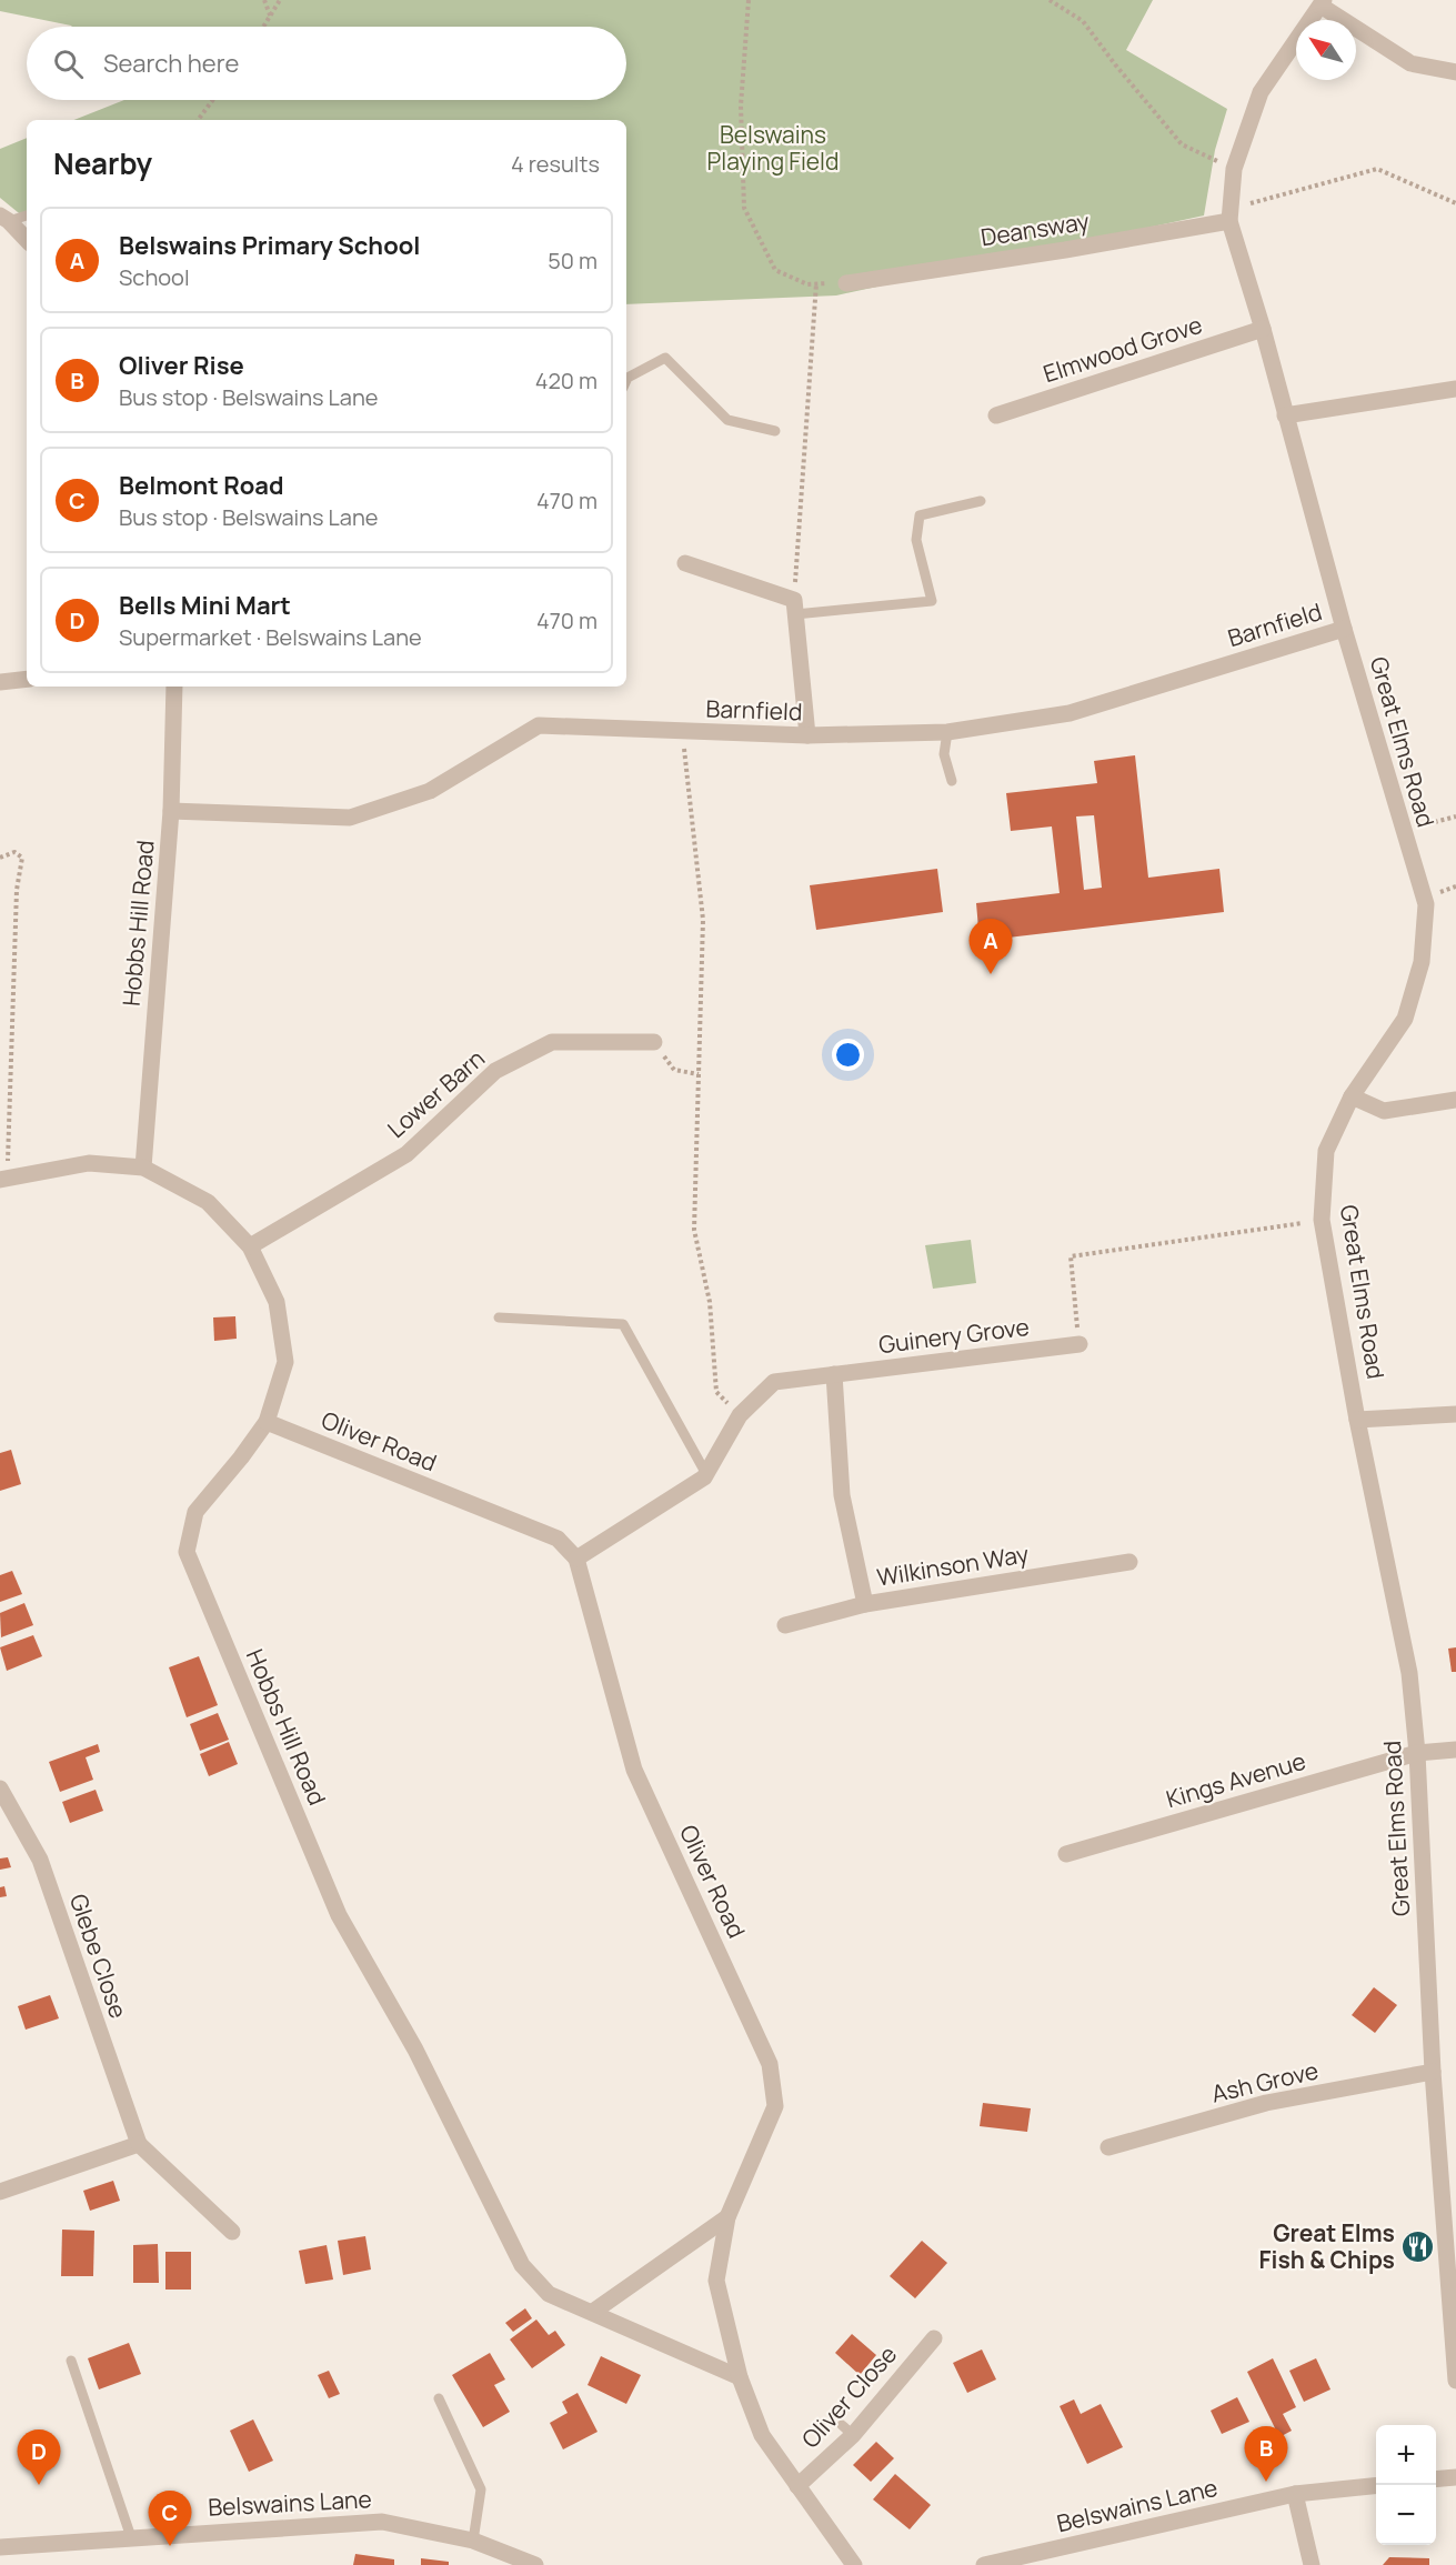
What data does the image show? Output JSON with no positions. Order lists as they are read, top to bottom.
{
  "streets": {
    "street": [
      "Deansway",
      "Elmwood Grove",
      "Barnfield",
      "Great Elms Road",
      "Hobbs Hill Road",
      "Lower Barn",
      "Guinery Grove",
      "Oliver Road",
      "Wilkinson Way",
      "Kings Avenue",
      "Glebe Close",
      "Ash Grove",
      "Oliver Close",
      "Belswains Lane"
    ]
  },
  "crossings": [
    ["Deansway", "Great Elms Road"],
    ["Elmwood Grove", "Great Elms Road"],
    ["Barnfield", "Great Elms Road"],
    ["Barnfield", "Hobbs Hill Road"],
    ["Great Elms Road", "Kings Avenue"],
    ["Great Elms Road", "Ash Grove"],
    ["Hobbs Hill Road", "Lower Barn"],
    ["Hobbs Hill Road", "Oliver Road"],
    ["Oliver Road", "Oliver Close"]
  ],
  "parks": ["Belswains Playing Field"],
  "places": {
    "restaurant": ["Great Elms Fish & Chips"]
  },
  "north": "top left",
  "page": {
    "search": "Search here",
    "heading": ["Nearby", "4 results"],
    "list": [
      {
        "mark": "A",
        "name": "Belswains Primary School",
        "note": "School",
        "value": "50 m"
      },
      {
        "mark": "B",
        "name": "Oliver Rise",
        "note": "Bus stop · Belswains Lane",
        "value": "420 m"
      },
      {
        "mark": "C",
        "name": "Belmont Road",
        "note": "Bus stop · Belswains Lane",
        "value": "470 m"
      },
      {
        "mark": "D",
        "name": "Bells Mini Mart",
        "note": "Supermarket · Belswains Lane",
        "value": "470 m"
      }
    ],
    "pins": [
      "A",
      "B",
      "D",
      "C"
    ],
    "map_buttons": ["+", "−"]
  }
}
